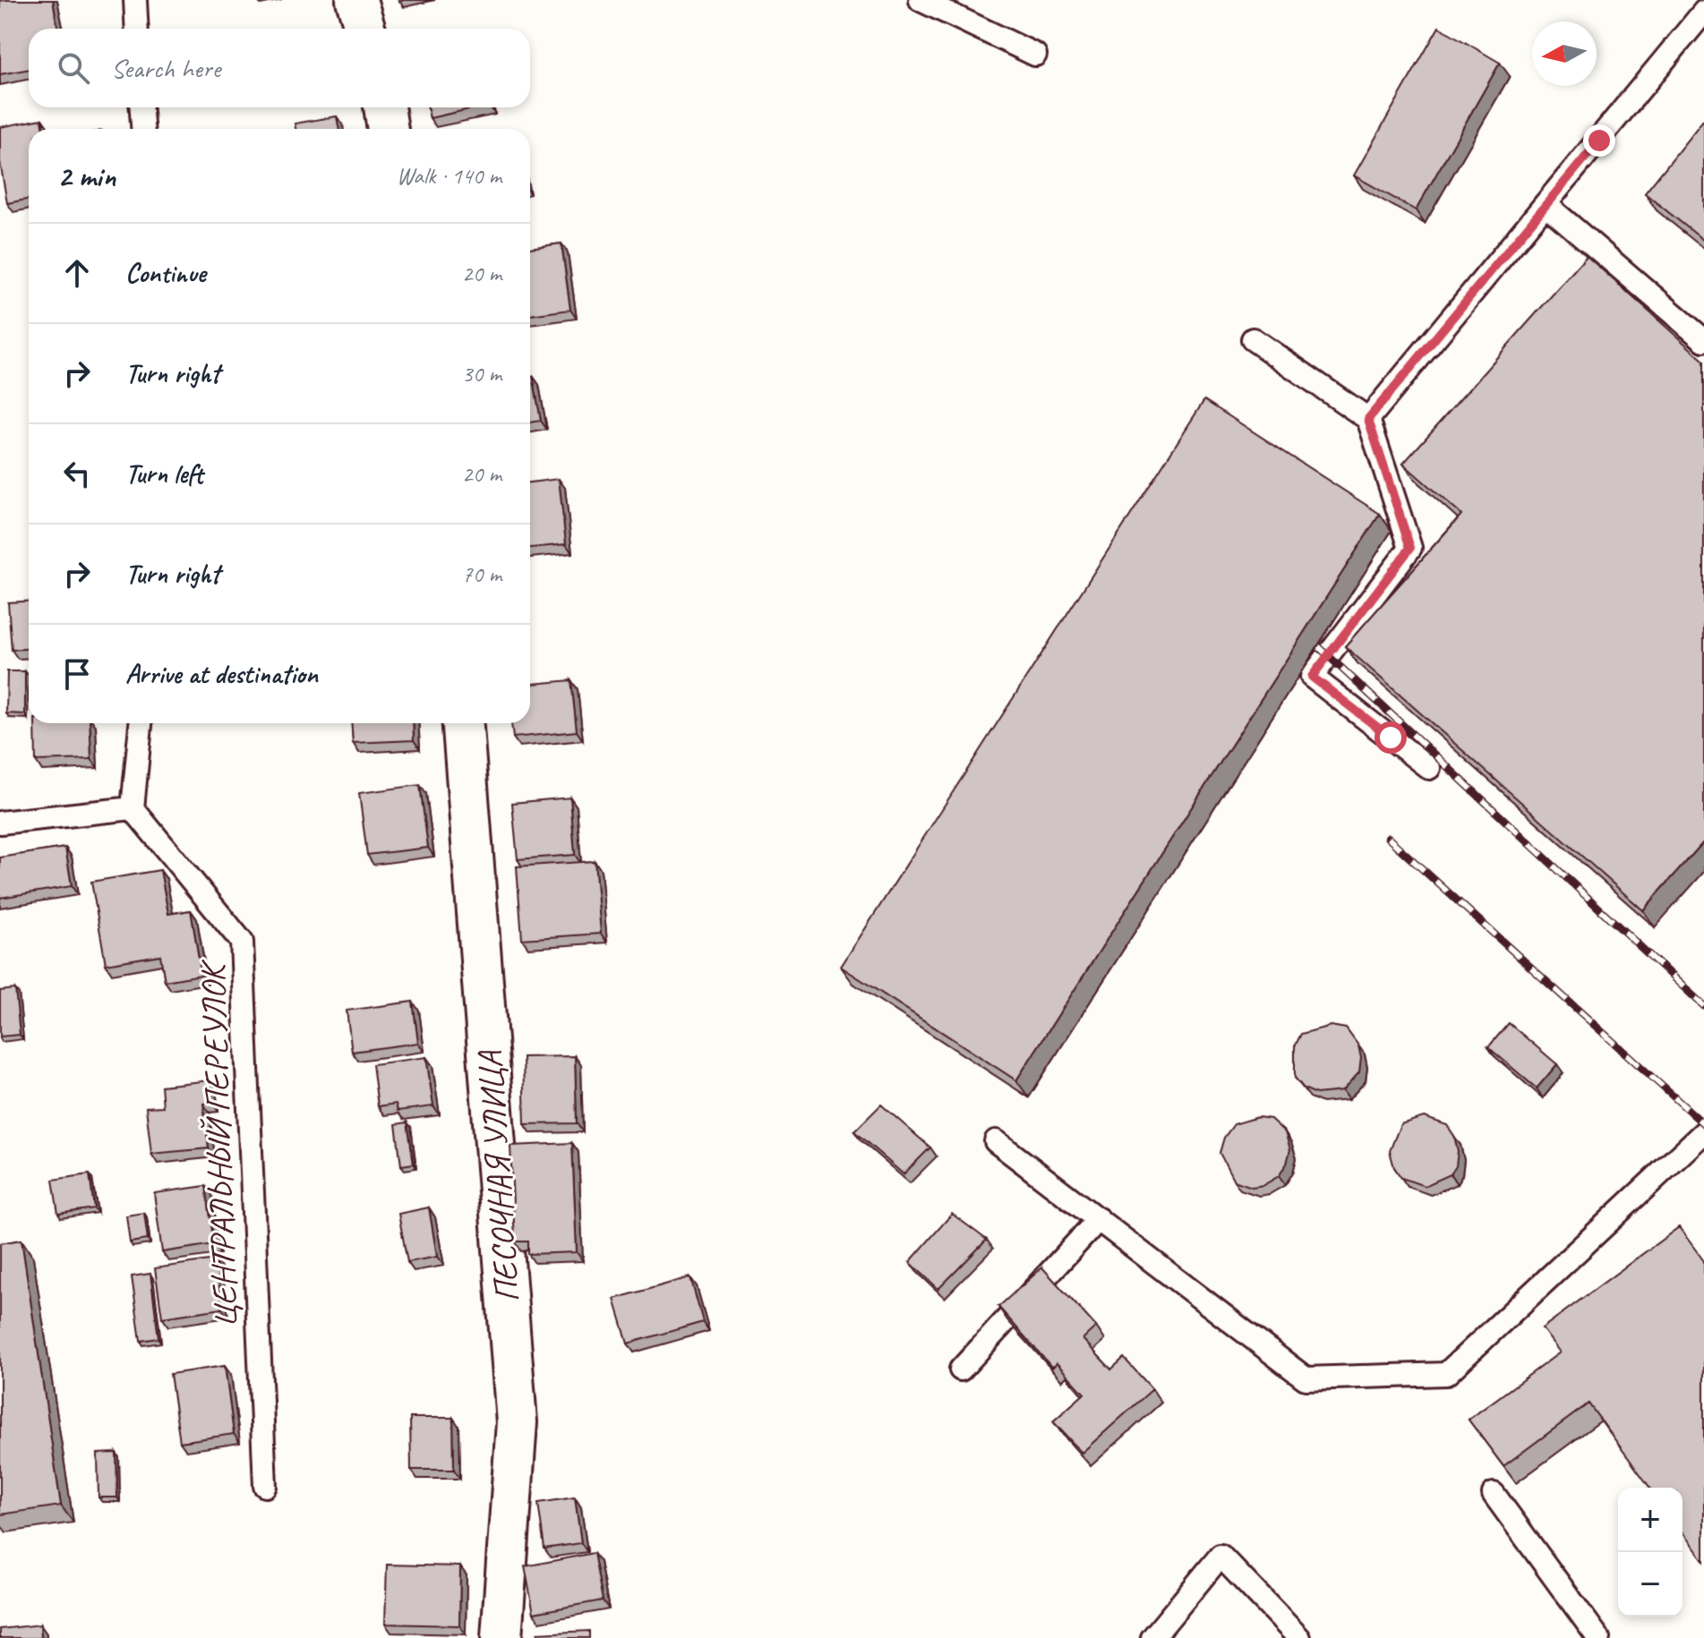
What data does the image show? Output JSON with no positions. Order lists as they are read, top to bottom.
{
  "streets": {
    "street": ["ПЕСОЧНАЯ УЛИЦА"],
    "lane": ["ЦЕНТРАЛЬНЫЙ ПЕРЕУЛОК"]
  },
  "north": "left",
  "page": {
    "search": "Search here",
    "heading": ["2 min", "Walk · 140 m"],
    "list": [
      ["Continue", "20 m"],
      ["Turn right", "30 m"],
      ["Turn left", "20 m"],
      ["Turn right", "70 m"],
      "Arrive at destination"
    ],
    "map_buttons": ["+", "−"]
  }
}
